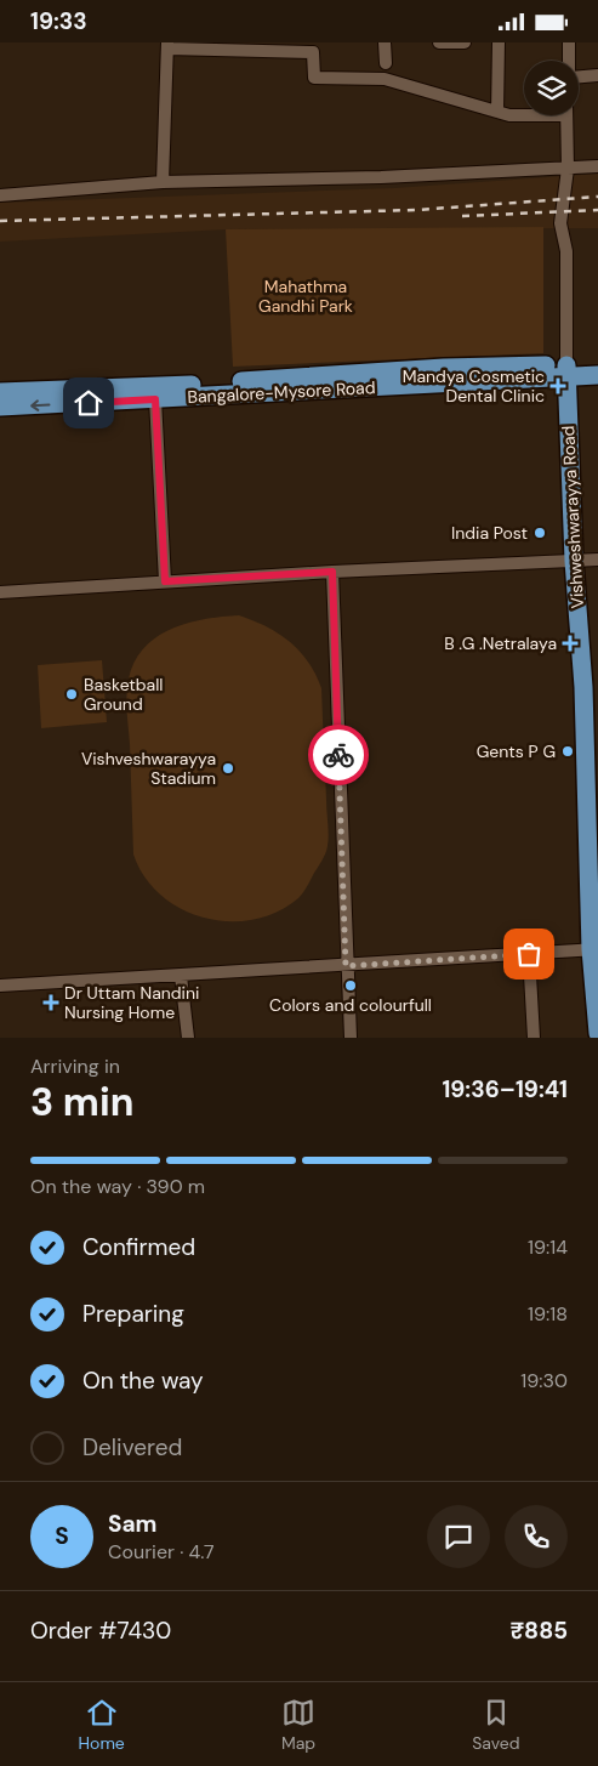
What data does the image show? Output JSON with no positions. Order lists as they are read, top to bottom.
{
  "streets": {
    "main road": ["Bangalore-Mysore Road", "Vishweshwarayya Road"]
  },
  "crossings": [
    ["Bangalore-Mysore Road", "Vishweshwarayya Road"]
  ],
  "parks": ["Mahathma Gandhi Park"],
  "places": {
    "health": ["Mandya Cosmetic Dental Clinic", "B .G .Netralaya", "Dr Uttam Nandini Nursing Home"],
    "other": [
      "India Post",
      "Basketball Ground",
      "Gents P G",
      "Vishveshwarayya Stadium",
      "Colors and colourfull"
    ]
  },
  "page": {
    "status": "19:33",
    "heading": ["3 min", "Arriving in", "19:36–19:41"],
    "panel": [
      "Sam",
      "Courier · 4.7",
      "Order #7430",
      "₹885"
    ],
    "bar": "On the way · 390 m",
    "list": [
      ["Confirmed", "19:14"],
      ["Preparing", "19:18"],
      ["On the way", "19:30"],
      "Delivered"
    ],
    "round": "S",
    "tabs": ["Home", "Map", "Saved"]
  }
}
